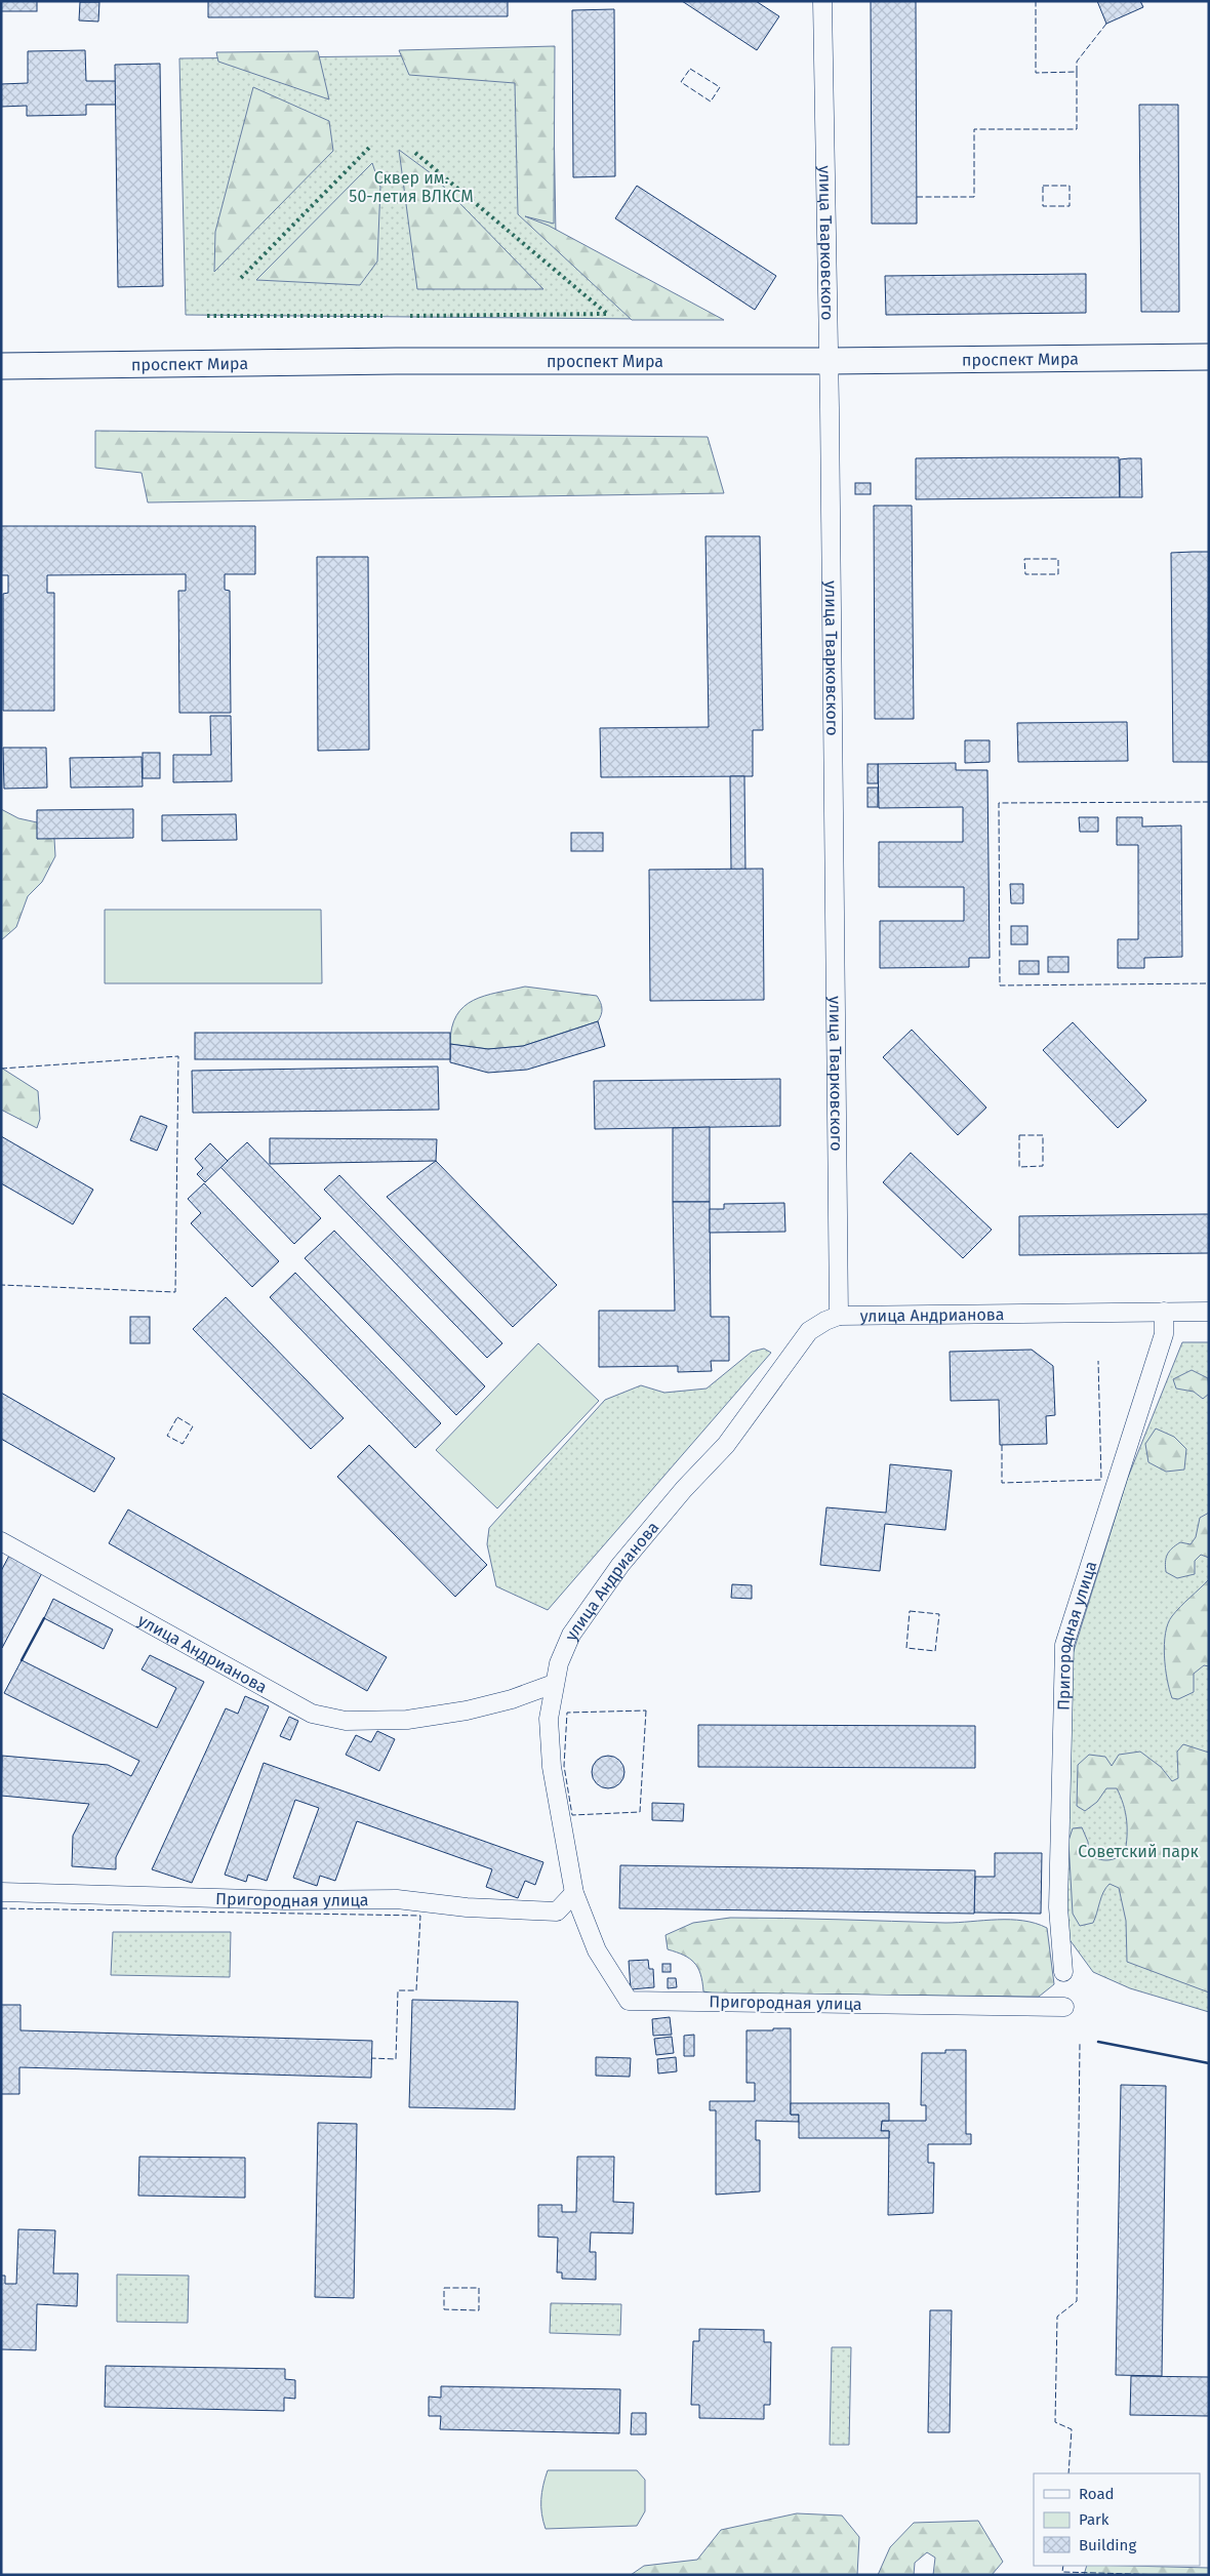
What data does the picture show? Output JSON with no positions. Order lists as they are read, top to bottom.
{
  "streets": {
    "main road": ["проспект Мира"],
    "street": ["улица Тварковского", "улица Андрианова", "Пригородная улица"]
  },
  "crossings": [
    ["улица Тварковского", "проспект Мира"],
    ["улица Тварковского", "улица Андрианова"],
    ["улица Андрианова", "Пригородная улица"]
  ],
  "parks": ["Сквер им. 50-летия ВЛКСМ", "Советский парк"],
  "legend": ["Road", "Park", "Building"]
}
